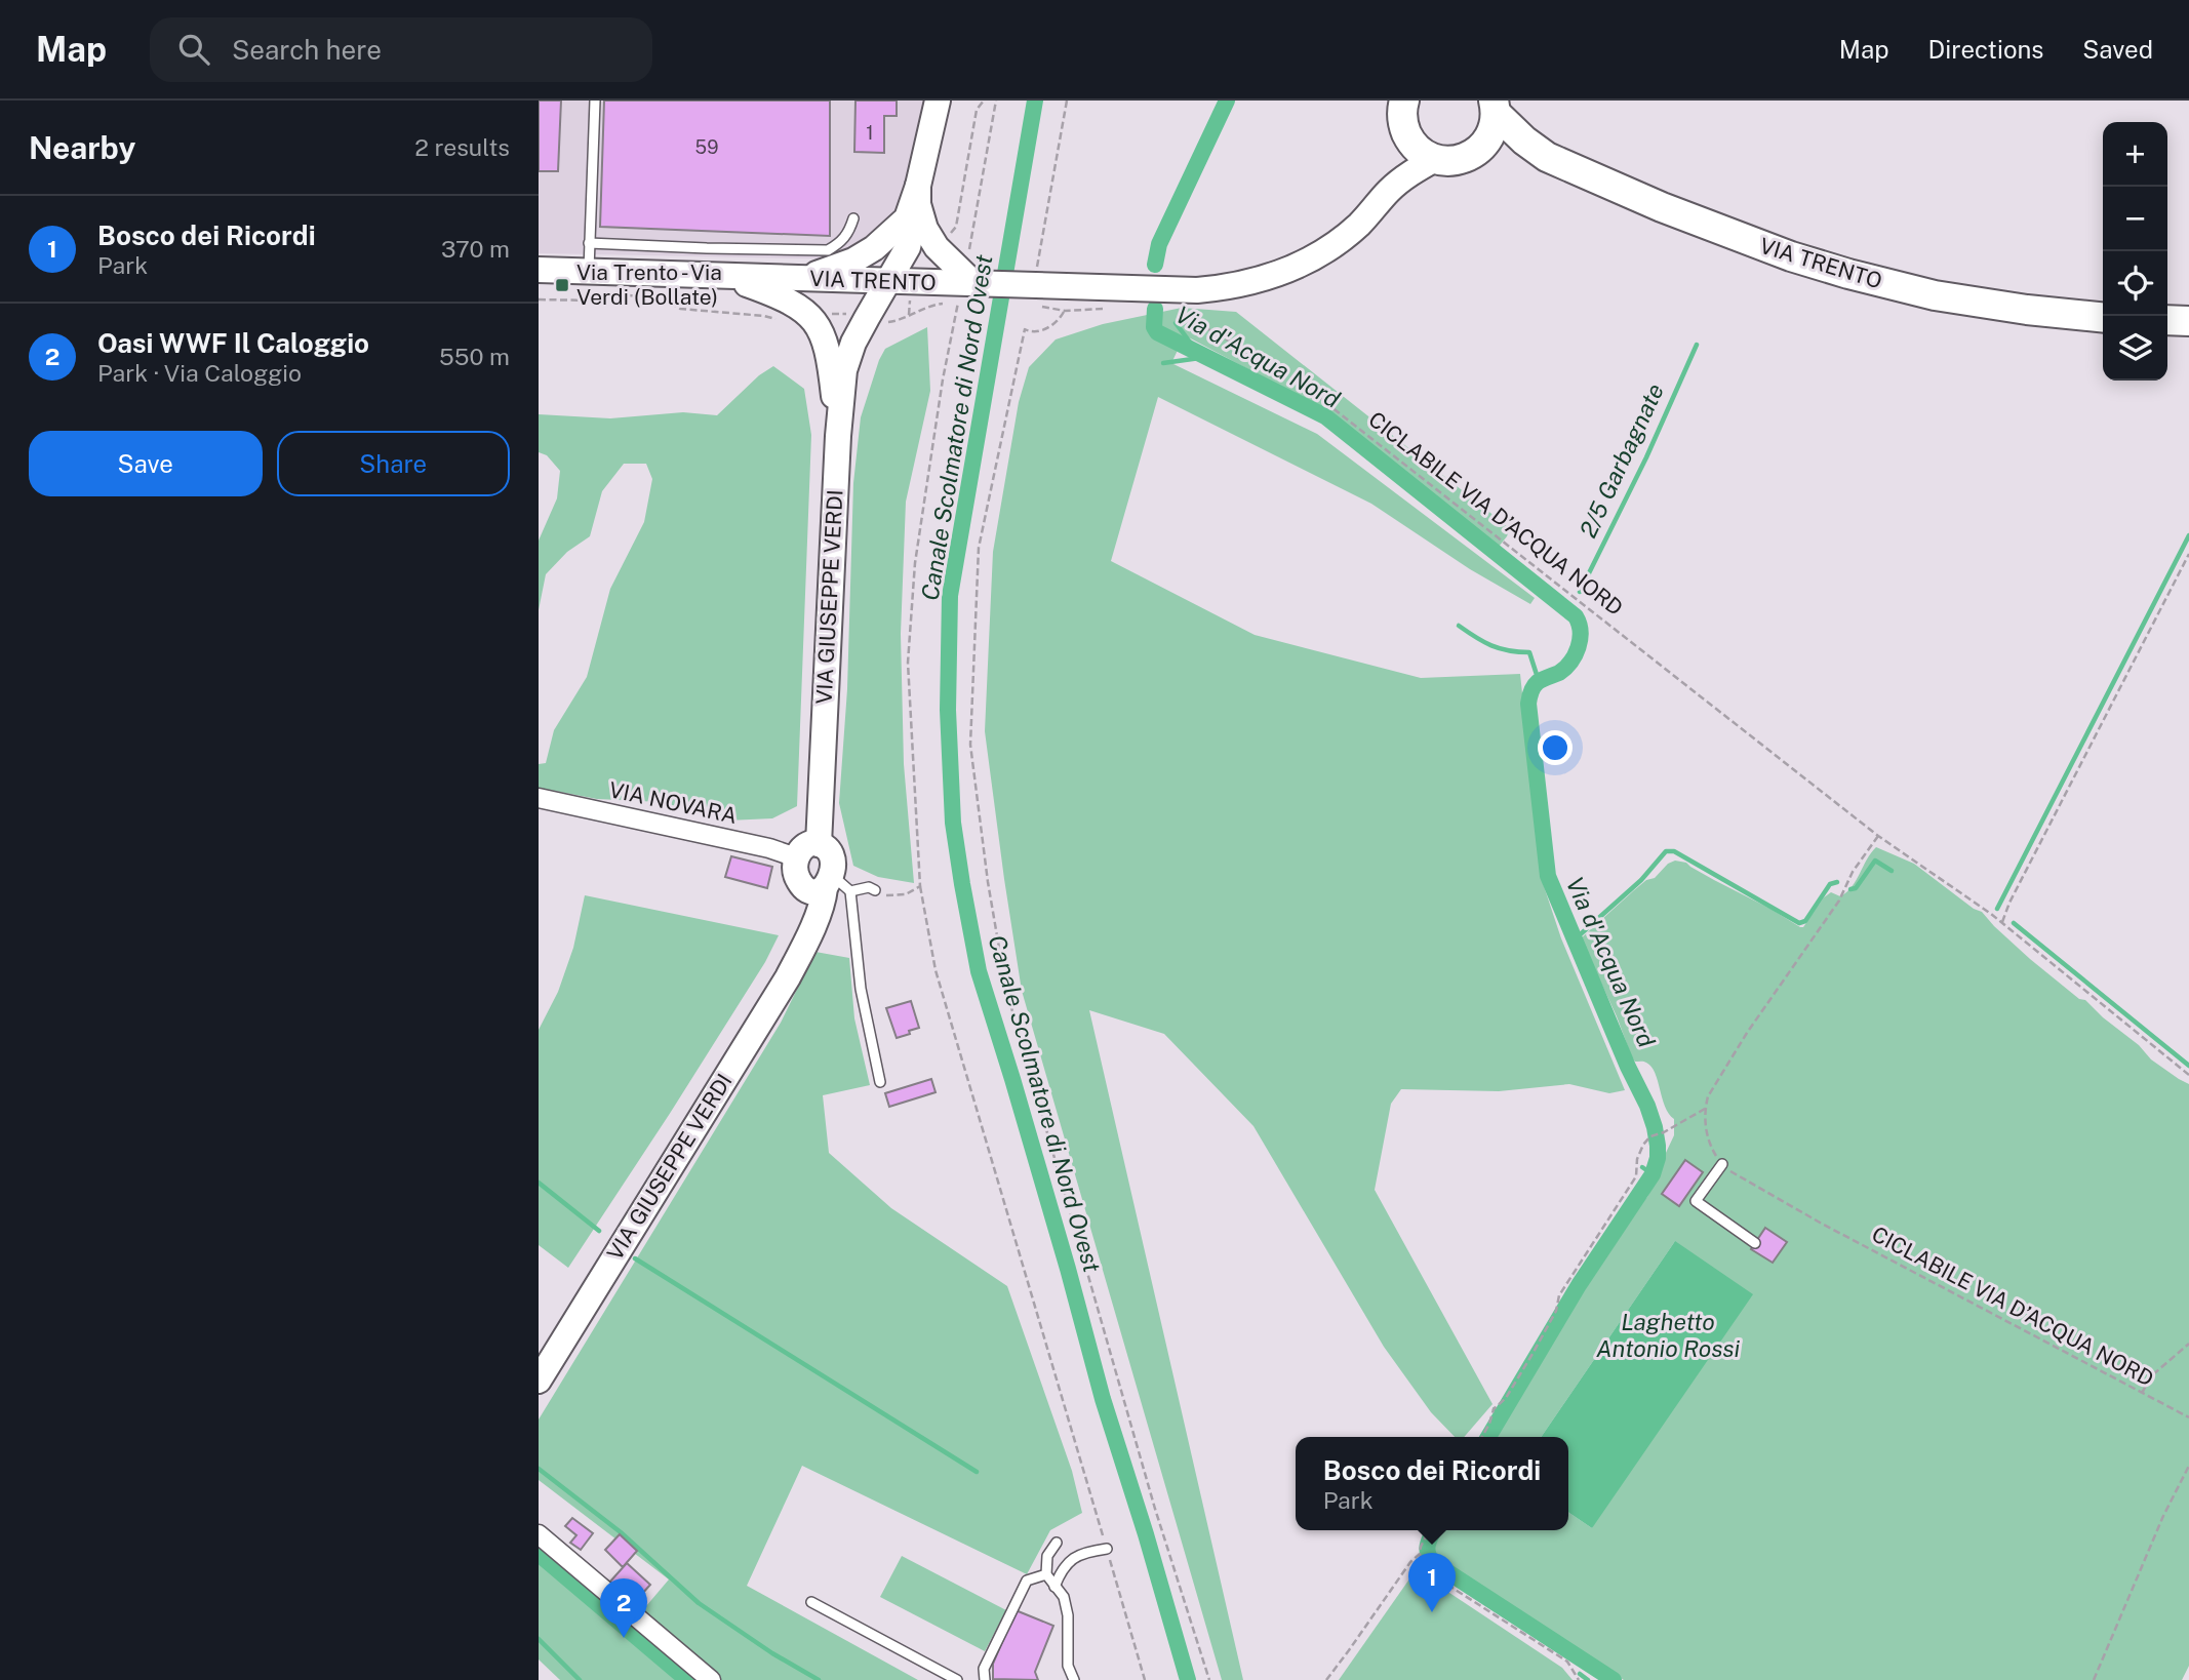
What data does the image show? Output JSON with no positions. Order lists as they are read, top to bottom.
{
  "streets": {
    "main road": ["VIA TRENTO"],
    "street": ["VIA GIUSEPPE VERDI", "VIA NOVARA"],
    "path": ["CICLABILE VIA D’ACQUA NORD"]
  },
  "crossings": [
    ["VIA TRENTO", "VIA GIUSEPPE VERDI"],
    ["VIA GIUSEPPE VERDI", "VIA NOVARA"]
  ],
  "water": [
    "Via d'Acqua Nord",
    "Canale Scolmatore di Nord Ovest",
    "2/5 Garbagnate",
    "Laghetto Antonio Rossi"
  ],
  "places": {
    "transit": ["Via Trento - Via Verdi (Bollate)"]
  },
  "house_numbers": ["1", "59"],
  "page": {
    "header": "Map",
    "search": "Search here",
    "nav": ["Map", "Directions", "Saved"],
    "heading": ["Nearby", "2 results"],
    "map_buttons": ["+", "−"],
    "list": [
      {
        "mark": "1",
        "name": "Bosco dei Ricordi",
        "note": "Park",
        "value": "370 m"
      },
      {
        "mark": "2",
        "name": "Oasi WWF Il Caloggio",
        "note": "Park · Via Caloggio",
        "value": "550 m"
      }
    ],
    "buttons": ["Save", "Share"],
    "popup": ["Bosco dei Ricordi", "Park"],
    "pins": ["1", "2"]
  }
}
